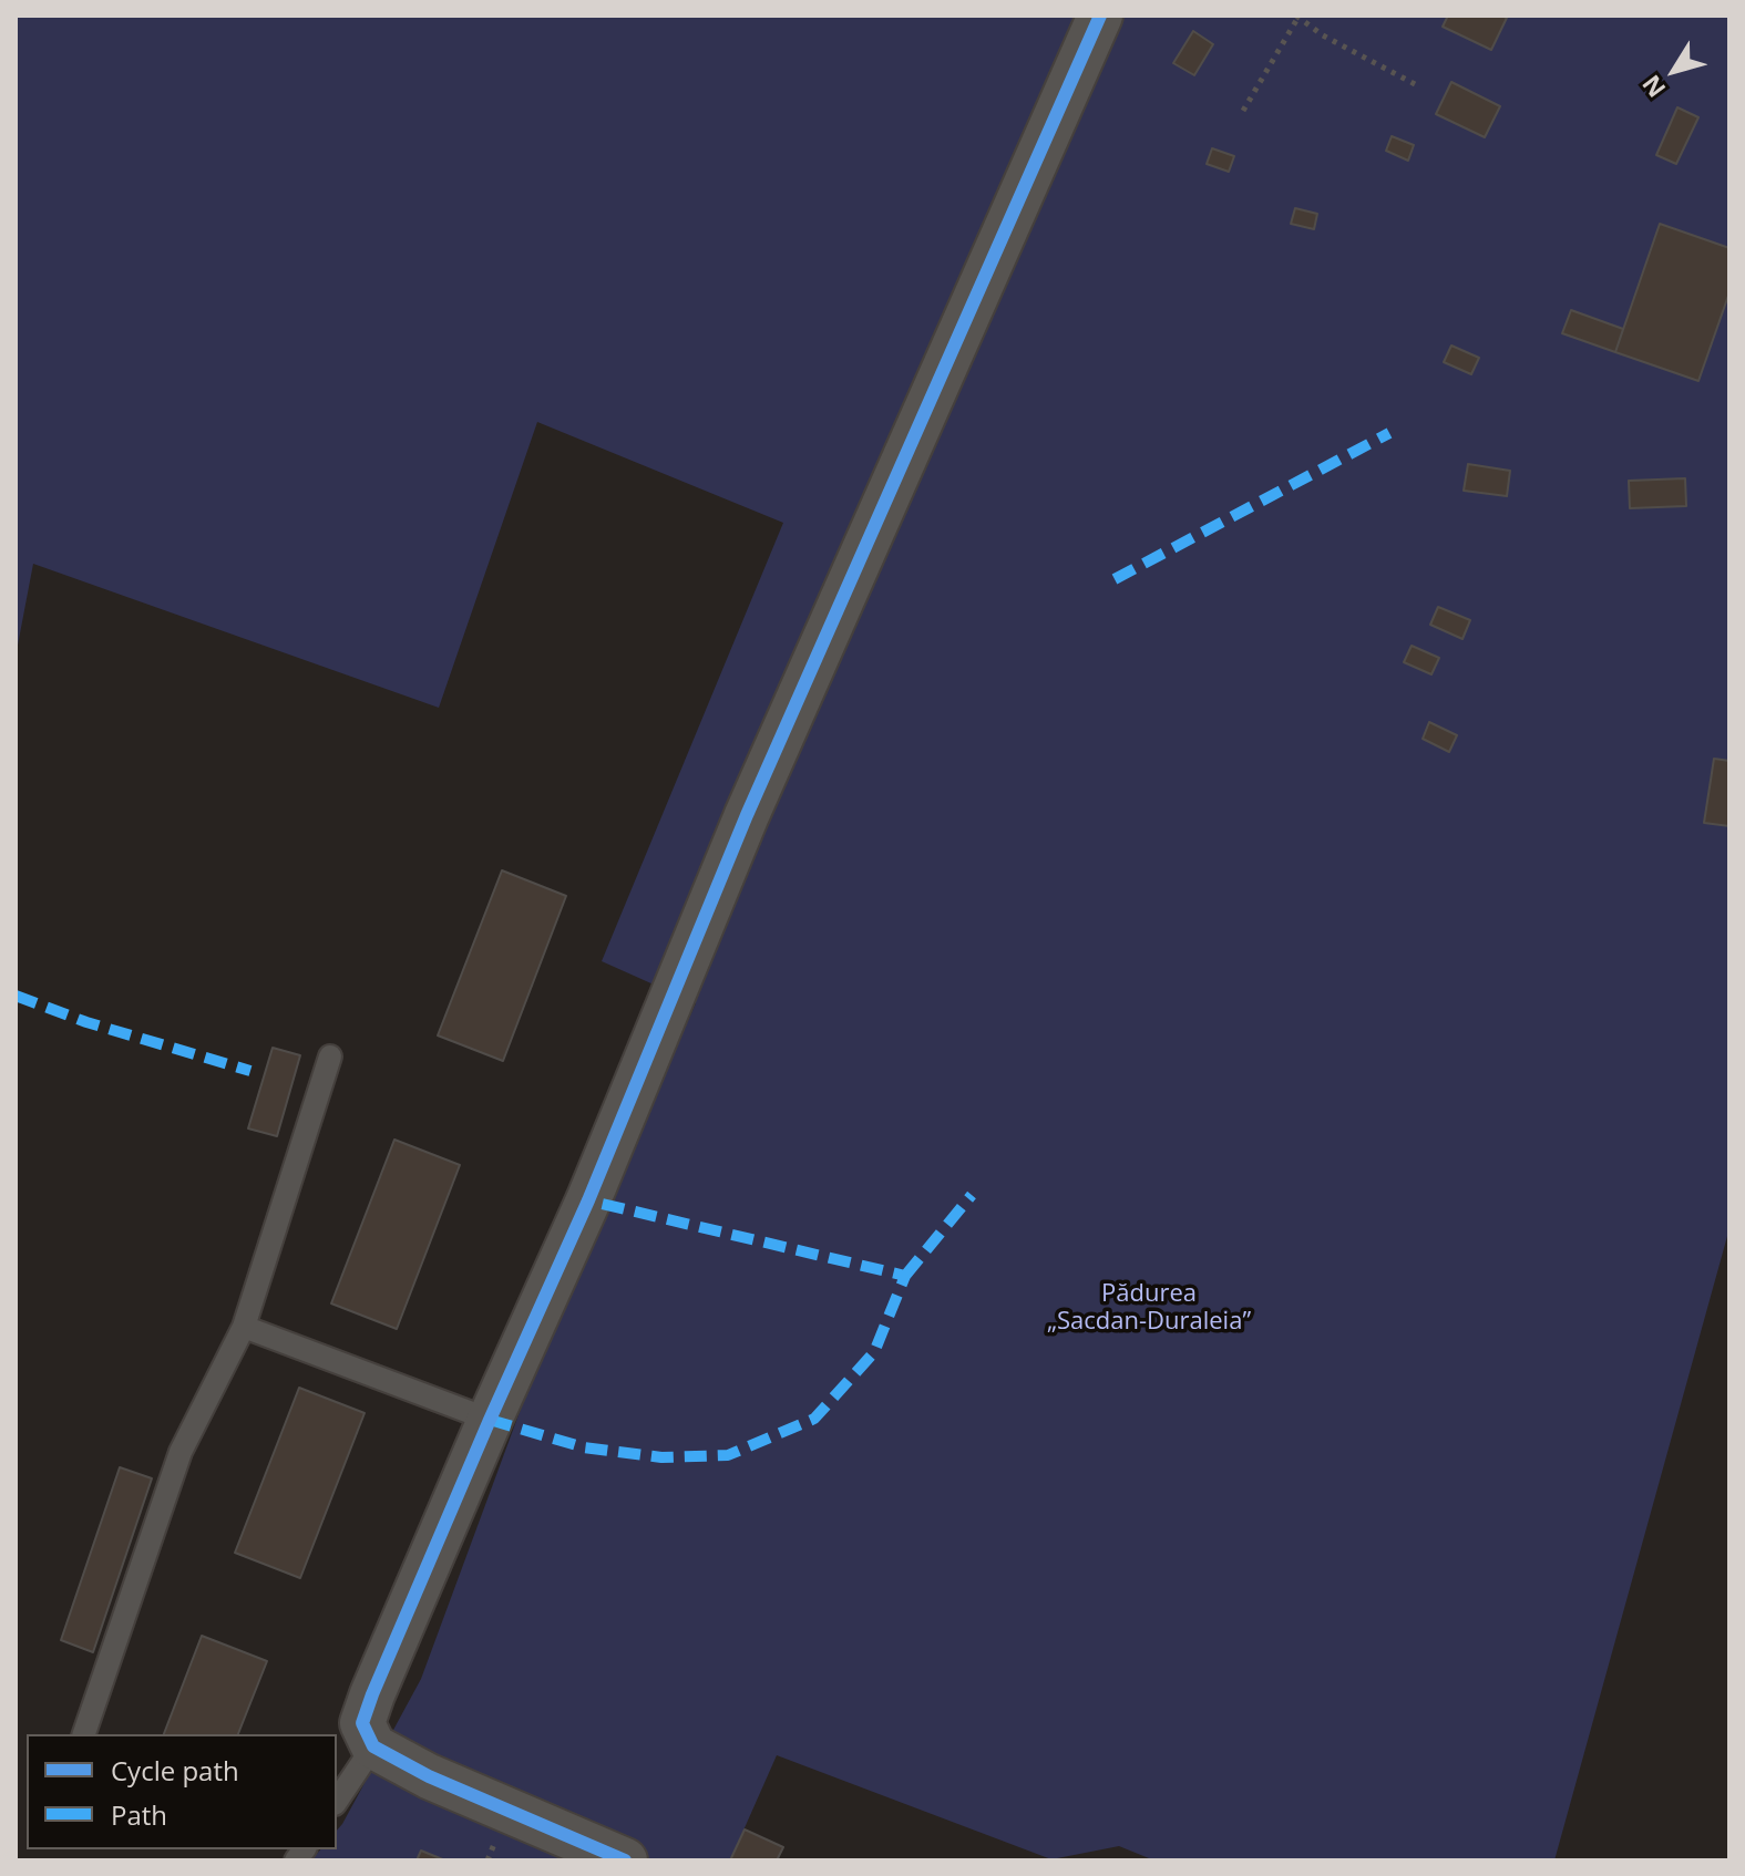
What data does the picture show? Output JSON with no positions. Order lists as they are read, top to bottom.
{
  "parks": ["Pădurea „Sacdan-Duraleia”"],
  "legend": ["Cycle path", "Path"],
  "north": "bottom left"
}
